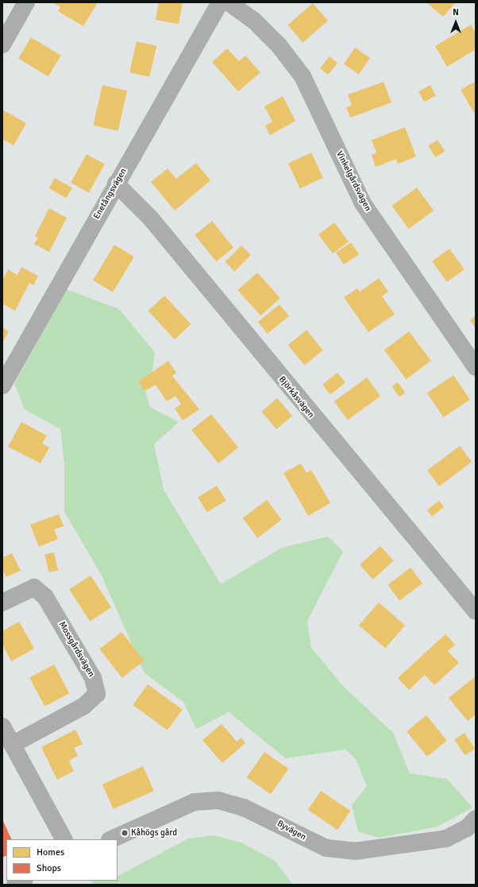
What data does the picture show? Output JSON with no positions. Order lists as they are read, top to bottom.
{
  "streets": {
    "street": [
      "Vinkelgårdsvägen",
      "Enetångsvägen",
      "Björkåsvägen",
      "Mossgårdsvägen",
      "Byvägen"
    ]
  },
  "crossings": [
    ["Enetångsvägen", "Björkåsvägen"]
  ],
  "places": ["Kåhögs gård"],
  "legend": ["Homes", "Shops"],
  "north": "top"
}
